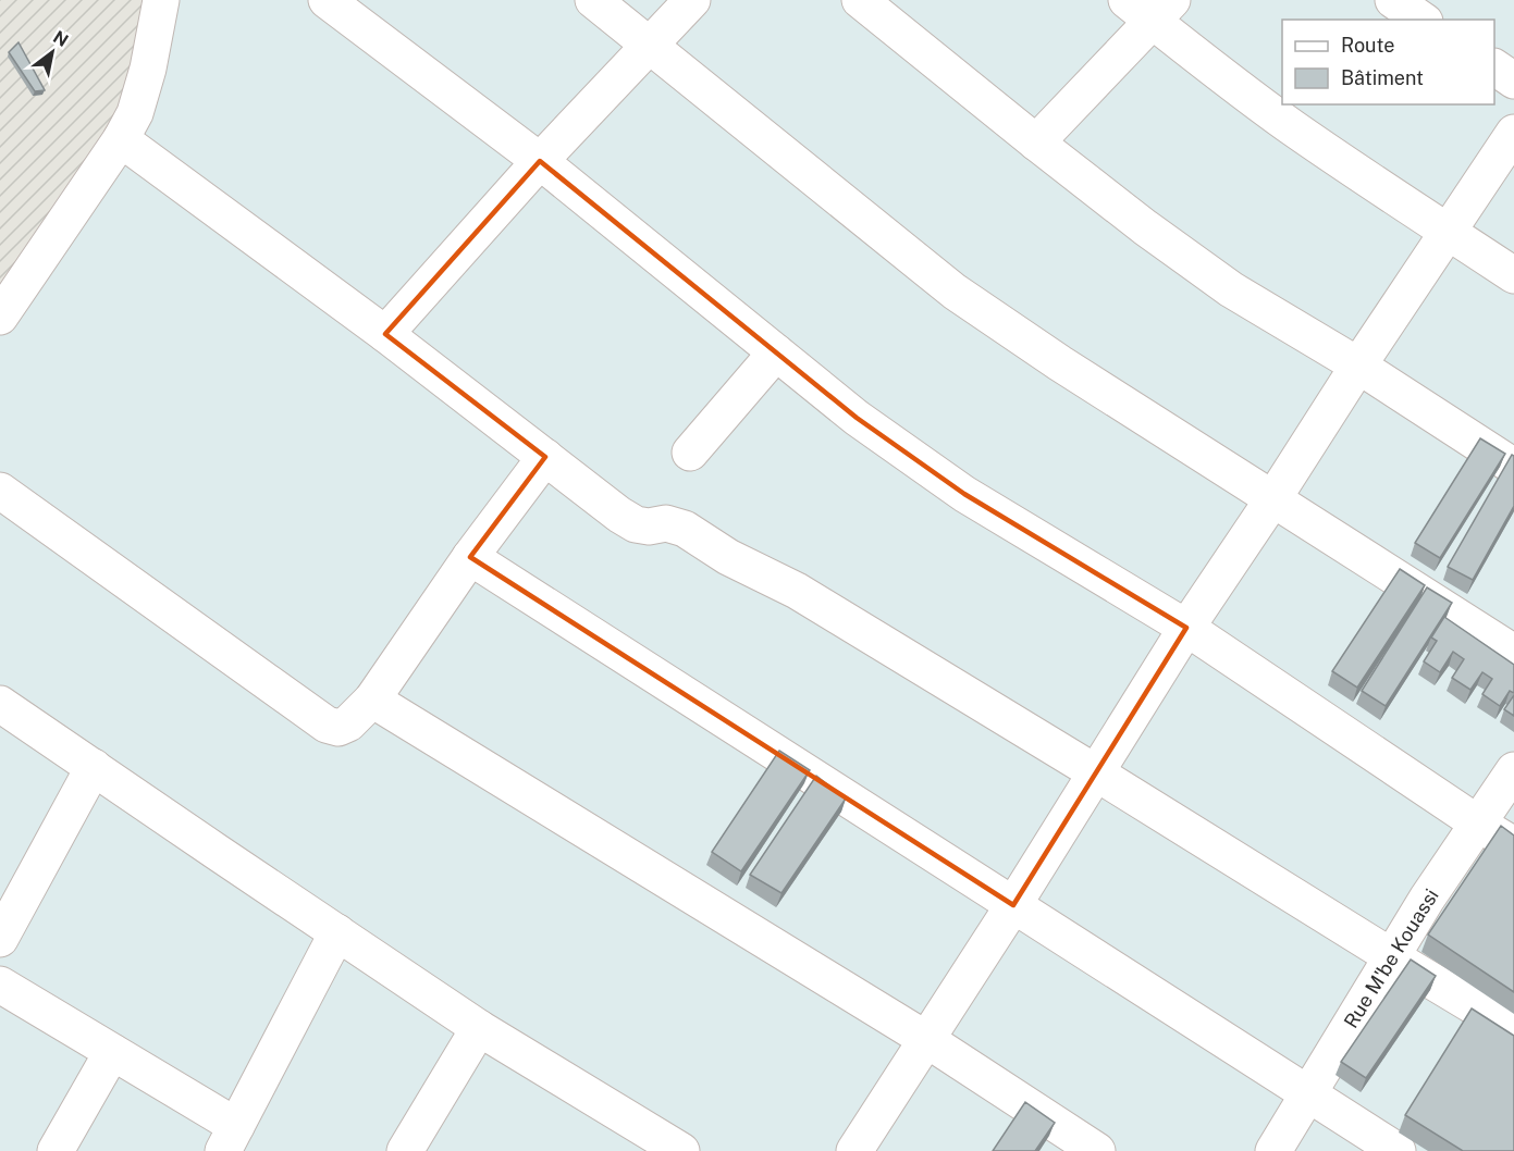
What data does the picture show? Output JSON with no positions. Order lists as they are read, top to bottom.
{
  "streets": {
    "street": ["Rue M'be Kouassi"]
  },
  "legend": ["Route", "Bâtiment"],
  "north": "top right"
}
